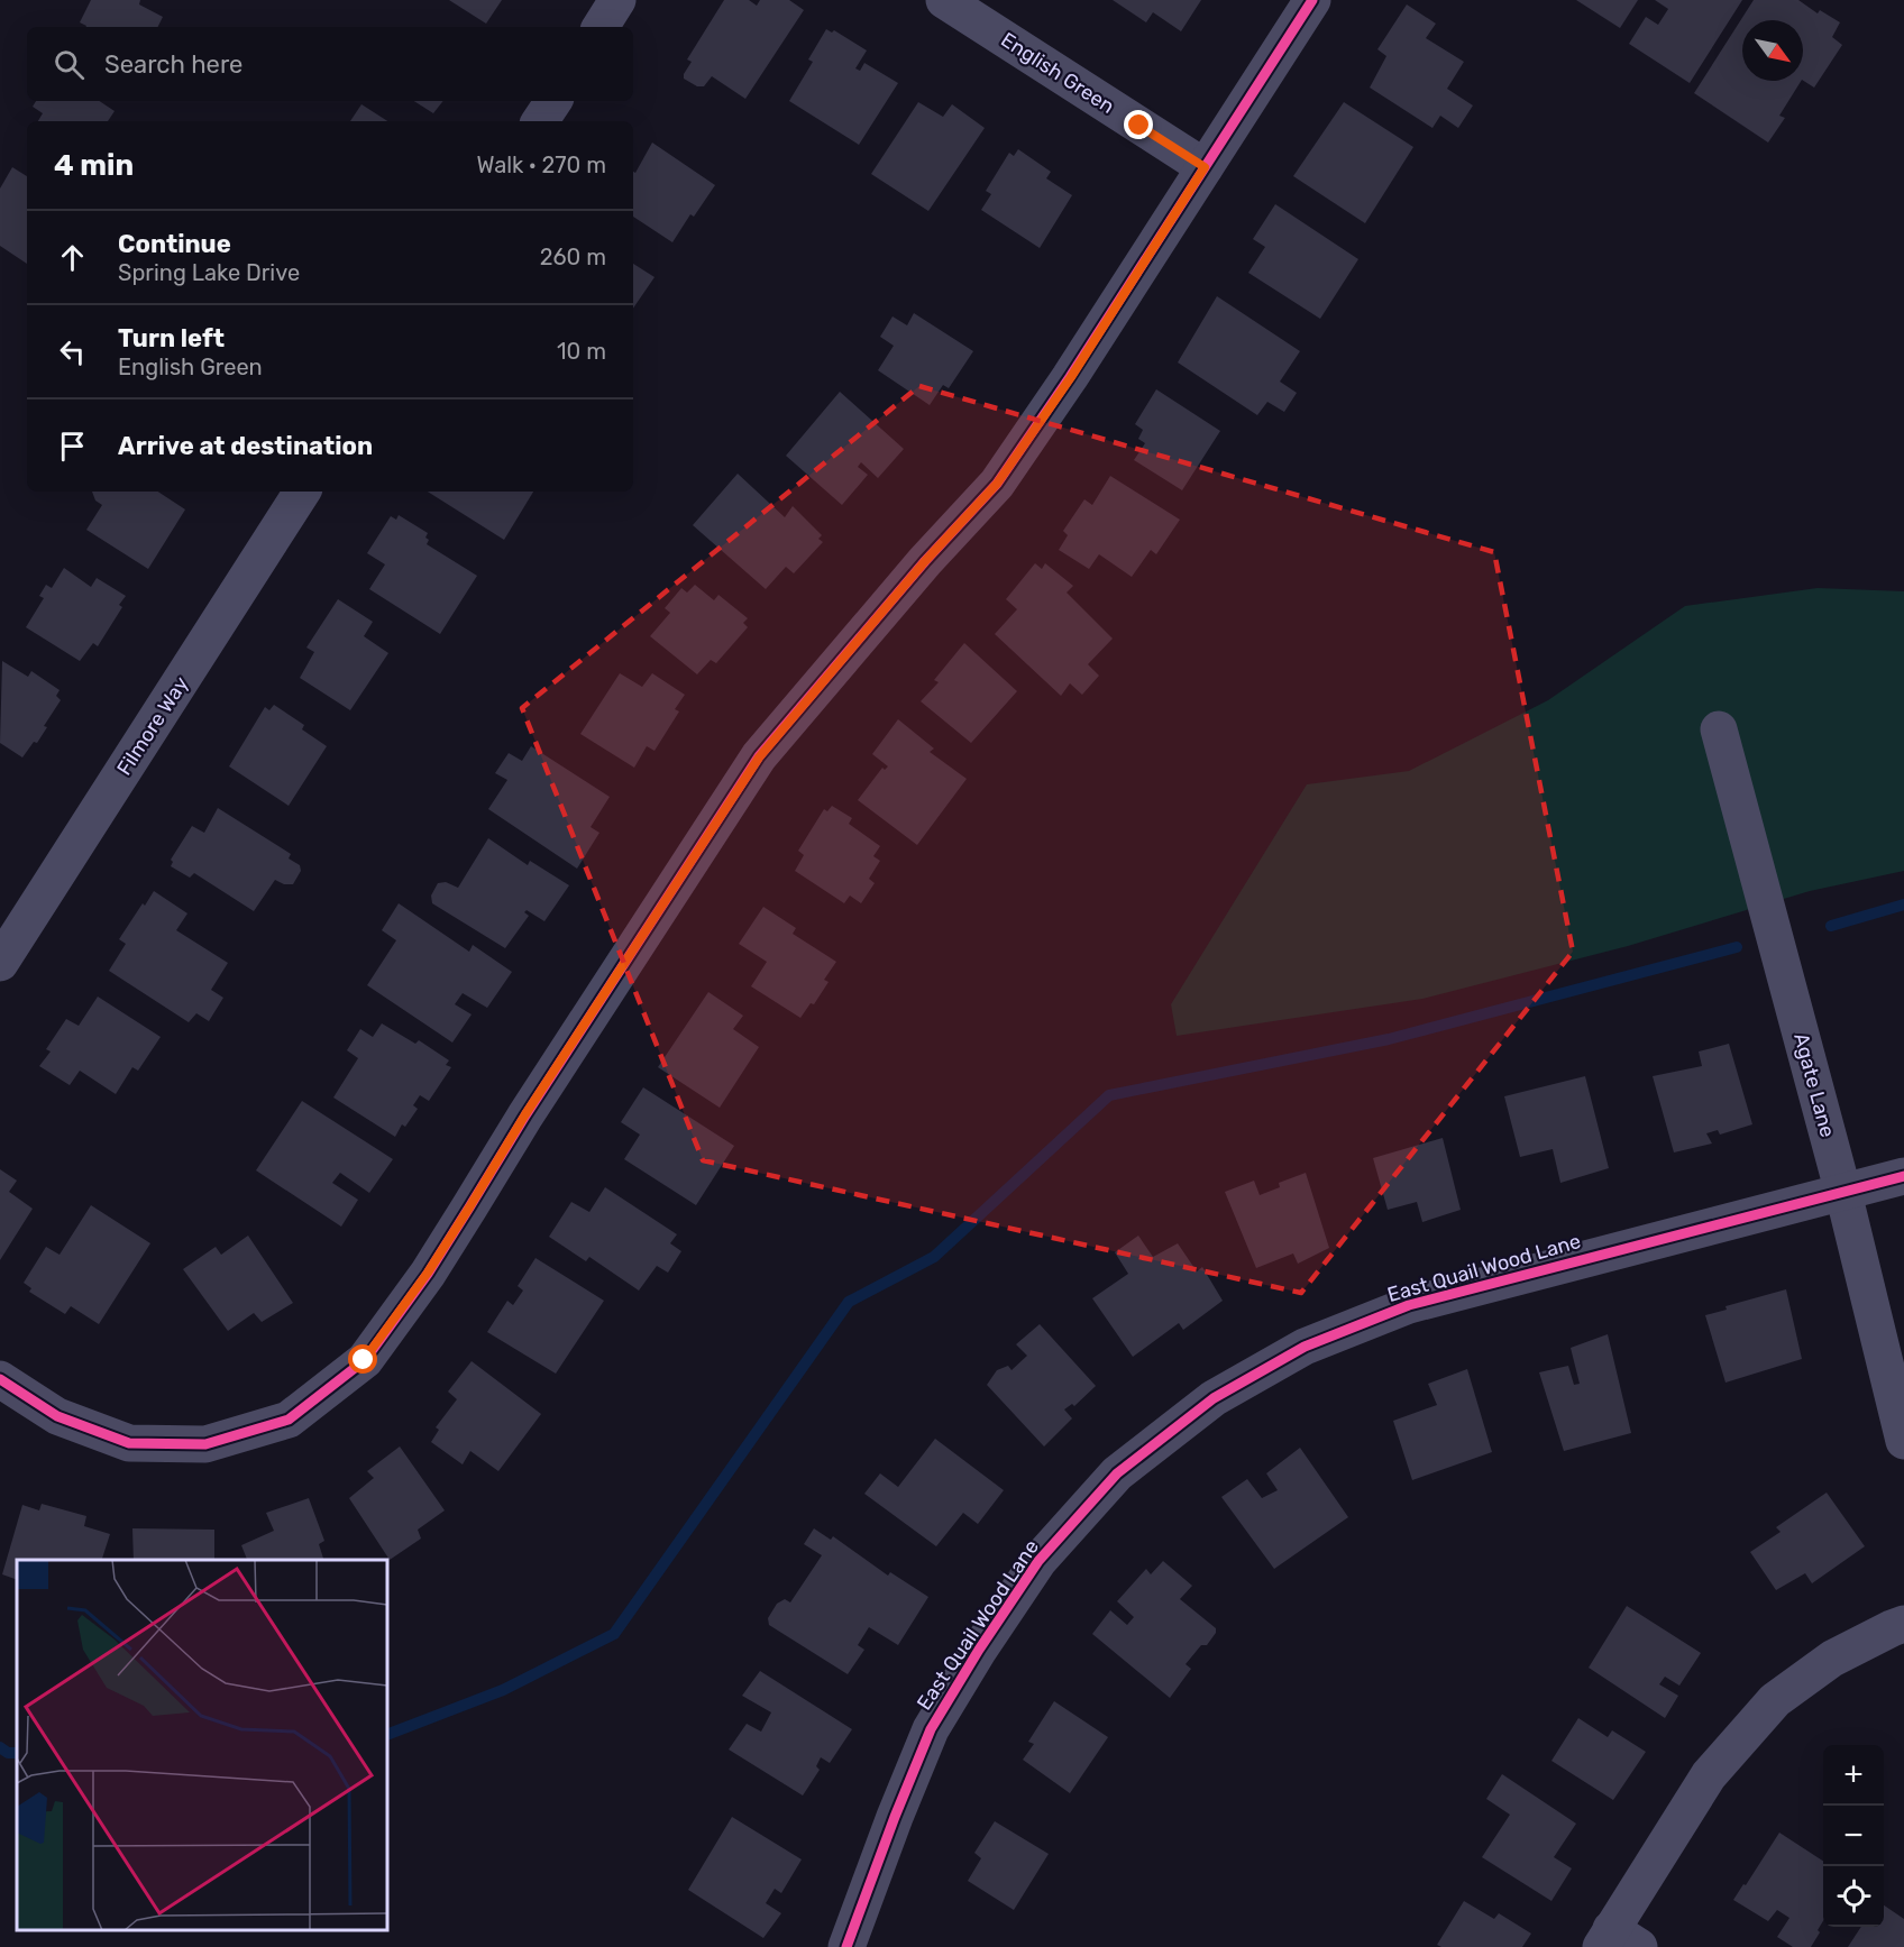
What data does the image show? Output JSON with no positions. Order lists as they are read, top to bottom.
{
  "streets": {
    "street": [
      "English Green",
      "Filmore Way",
      "Agate Lane",
      "East Quail Wood Lane"
    ]
  },
  "crossings": [
    ["Agate Lane", "East Quail Wood Lane"]
  ],
  "north": "bottom right",
  "page": {
    "search": "Search here",
    "heading": ["4 min", "Walk · 270 m"],
    "list": [
      ["Continue", "Spring Lake Drive", "260 m"],
      ["Turn left", "English Green", "10 m"],
      "Arrive at destination"
    ],
    "map_buttons": ["+", "−"]
  }
}
